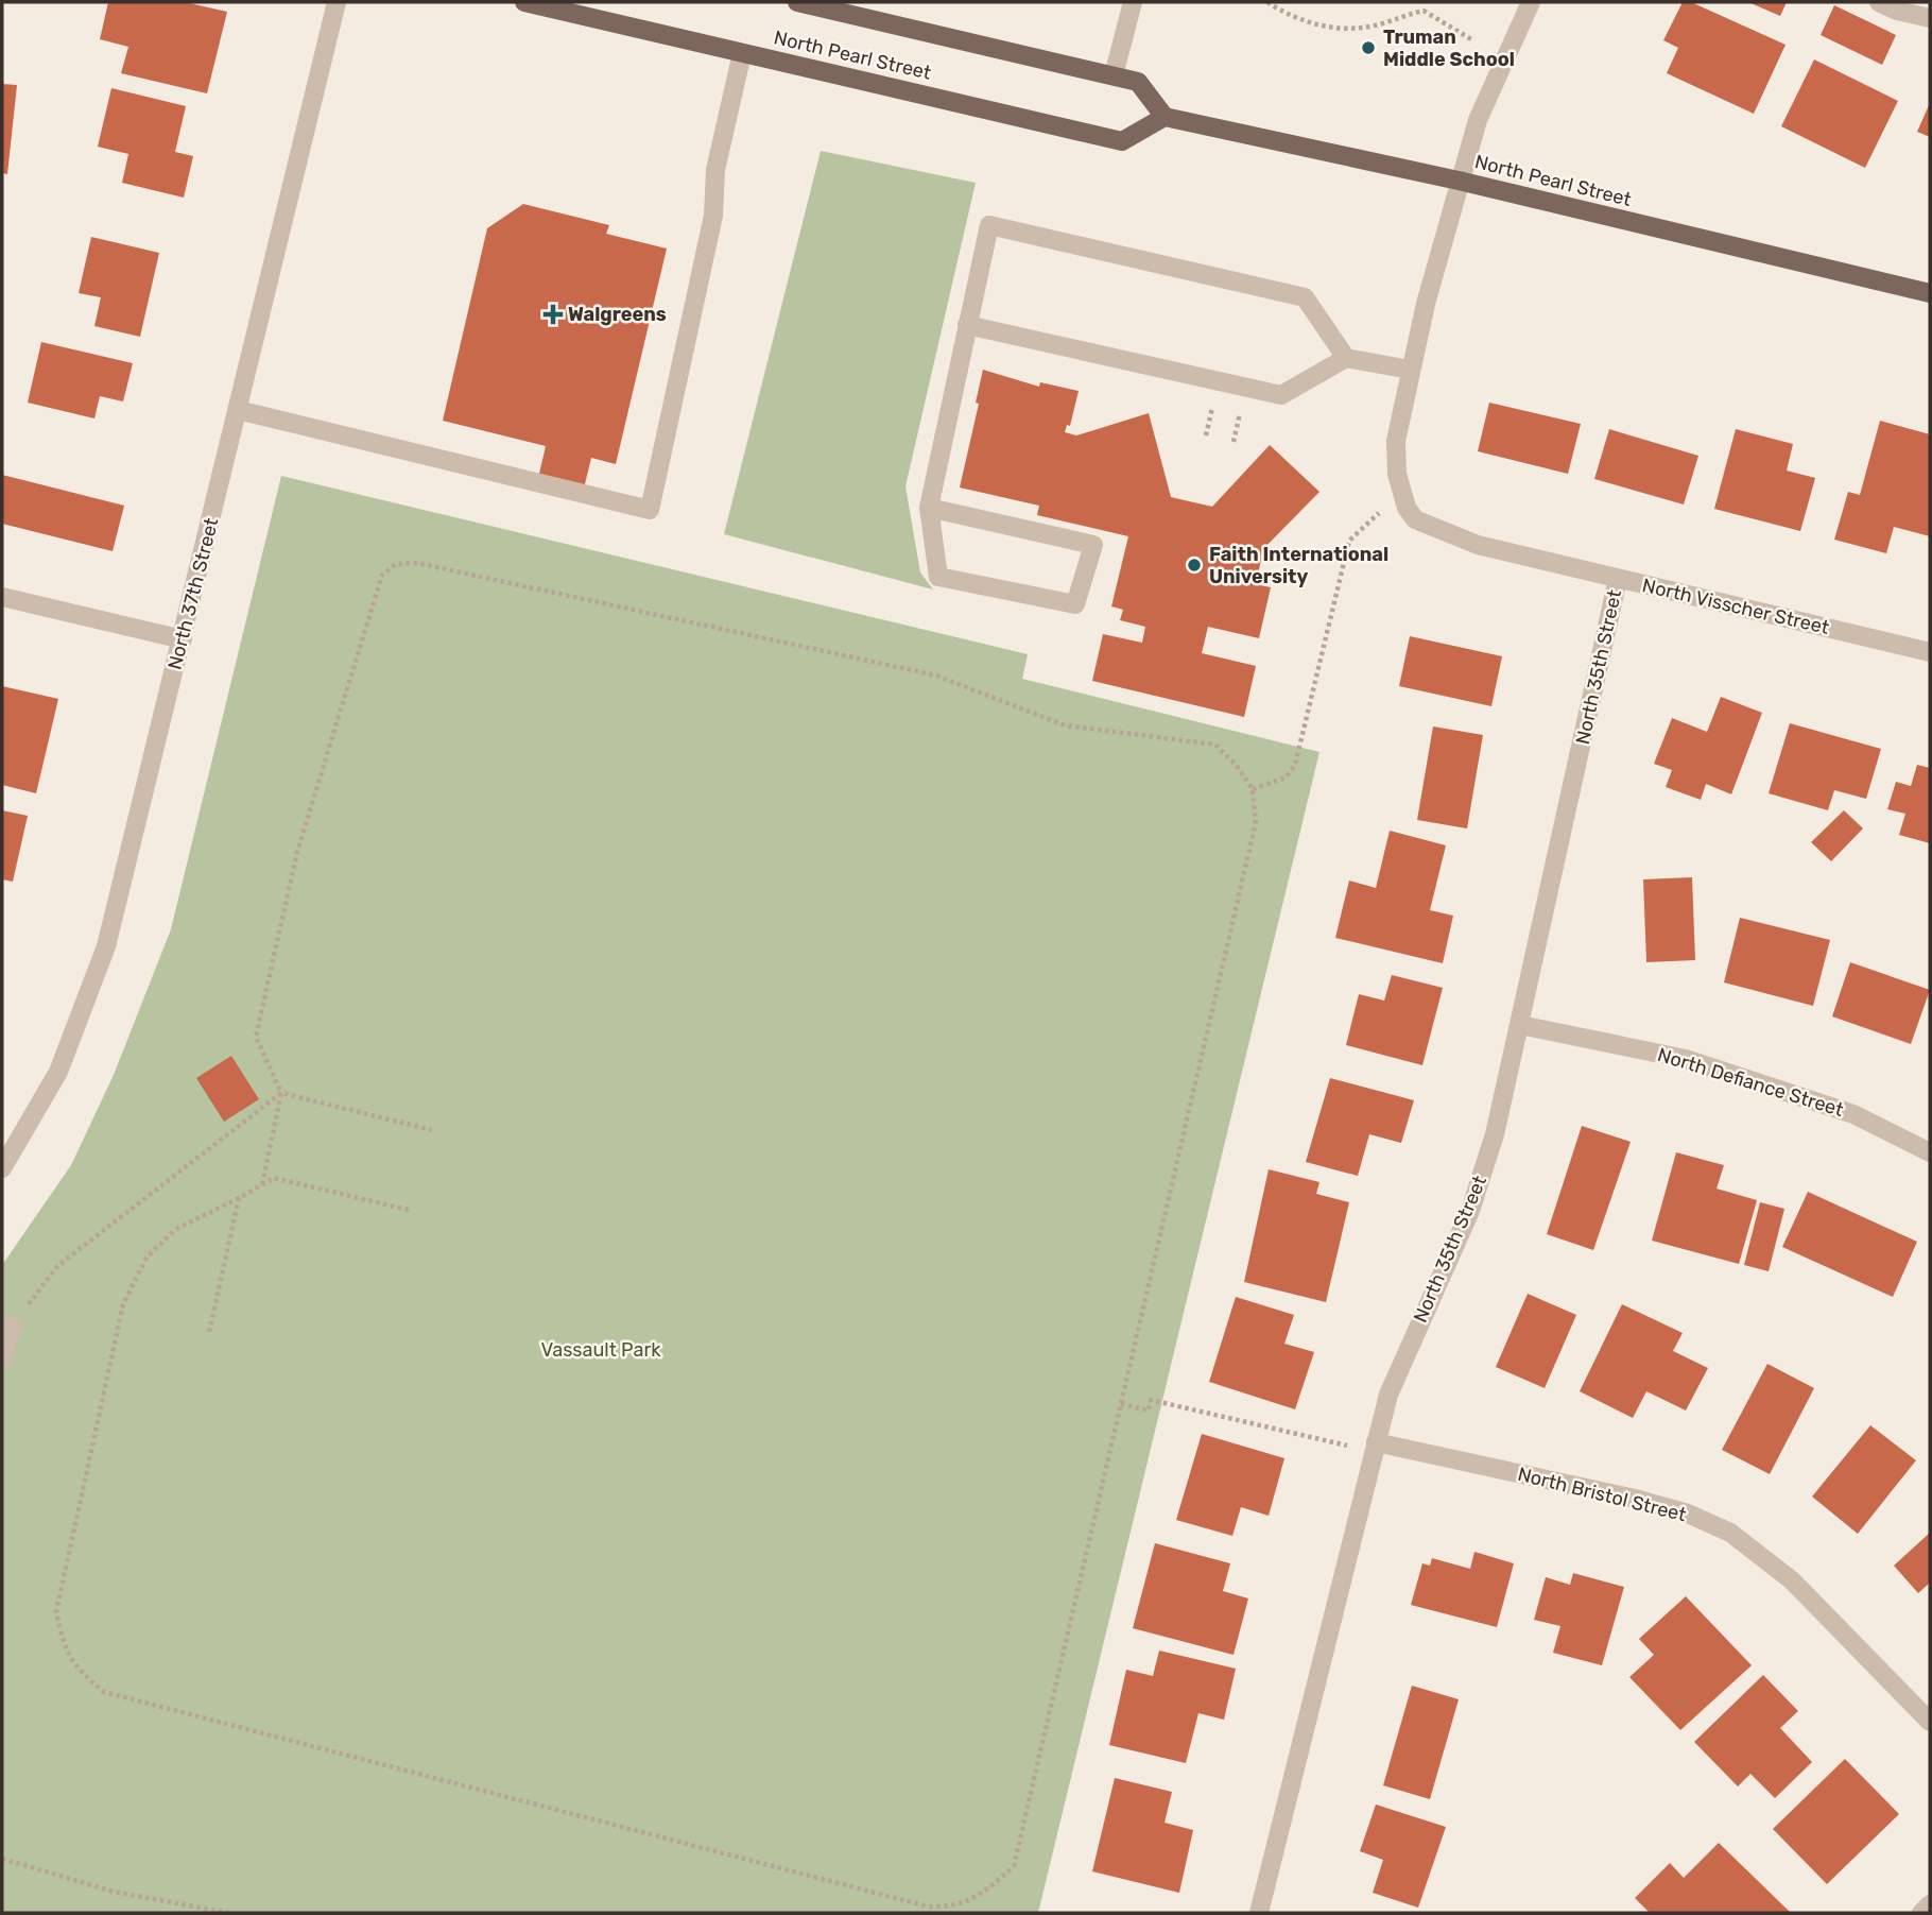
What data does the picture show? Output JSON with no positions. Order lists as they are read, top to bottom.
{
  "streets": {
    "main road": ["North Pearl Street"],
    "street": [
      "North 37th Street",
      "North Visscher Street",
      "North 35th Street",
      "North Defiance Street",
      "North Bristol Street"
    ]
  },
  "crossings": [
    ["North Visscher Street", "North 35th Street"],
    ["North 35th Street", "North Defiance Street"],
    ["North 35th Street", "North Bristol Street"]
  ],
  "parks": ["Vassault Park"],
  "places": {
    "other": ["Truman Middle School", "Faith International University"],
    "health": ["Walgreens"]
  }
}
